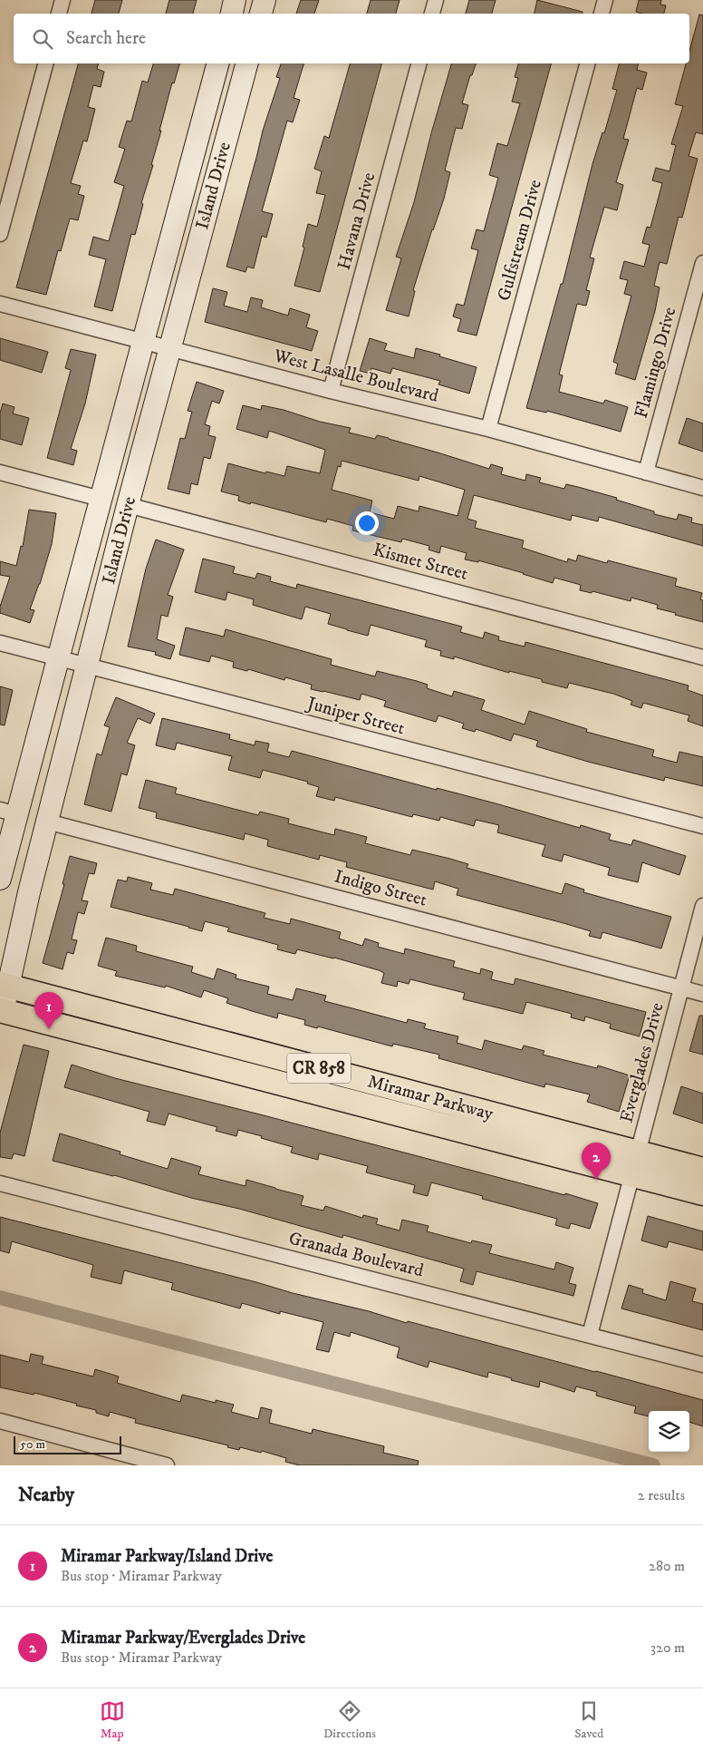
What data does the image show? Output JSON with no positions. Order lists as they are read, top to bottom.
{
  "streets": {
    "main road": ["CR 858", "Miramar Parkway"],
    "street": [
      "Island Drive",
      "Havana Drive",
      "Gulfstream Drive",
      "Flamingo Drive",
      "West Lasalle Boulevard",
      "Kismet Street",
      "Juniper Street",
      "Indigo Street",
      "Everglades Drive",
      "Granada Boulevard"
    ]
  },
  "crossings": [
    ["Island Drive", "West Lasalle Boulevard"],
    ["Island Drive", "Kismet Street"],
    ["Island Drive", "Juniper Street"],
    ["Island Drive", "Indigo Street"],
    ["Island Drive", "Miramar Parkway"],
    ["Havana Drive", "West Lasalle Boulevard"],
    ["Gulfstream Drive", "West Lasalle Boulevard"],
    ["Flamingo Drive", "West Lasalle Boulevard"],
    ["Indigo Street", "Everglades Drive"],
    ["Everglades Drive", "Miramar Parkway"],
    ["Everglades Drive", "Granada Boulevard"]
  ],
  "scale_bar": "50 m",
  "page": {
    "search": "Search here",
    "pins": ["1", "2"],
    "scale": "50 m",
    "heading": ["Nearby", "2 results"],
    "list": [
      {
        "mark": "1",
        "name": "Miramar Parkway/Island Drive",
        "note": "Bus stop · Miramar Parkway",
        "value": "280 m"
      },
      {
        "mark": "2",
        "name": "Miramar Parkway/Everglades Drive",
        "note": "Bus stop · Miramar Parkway",
        "value": "320 m"
      }
    ],
    "nav": ["Map", "Directions", "Saved"]
  }
}
